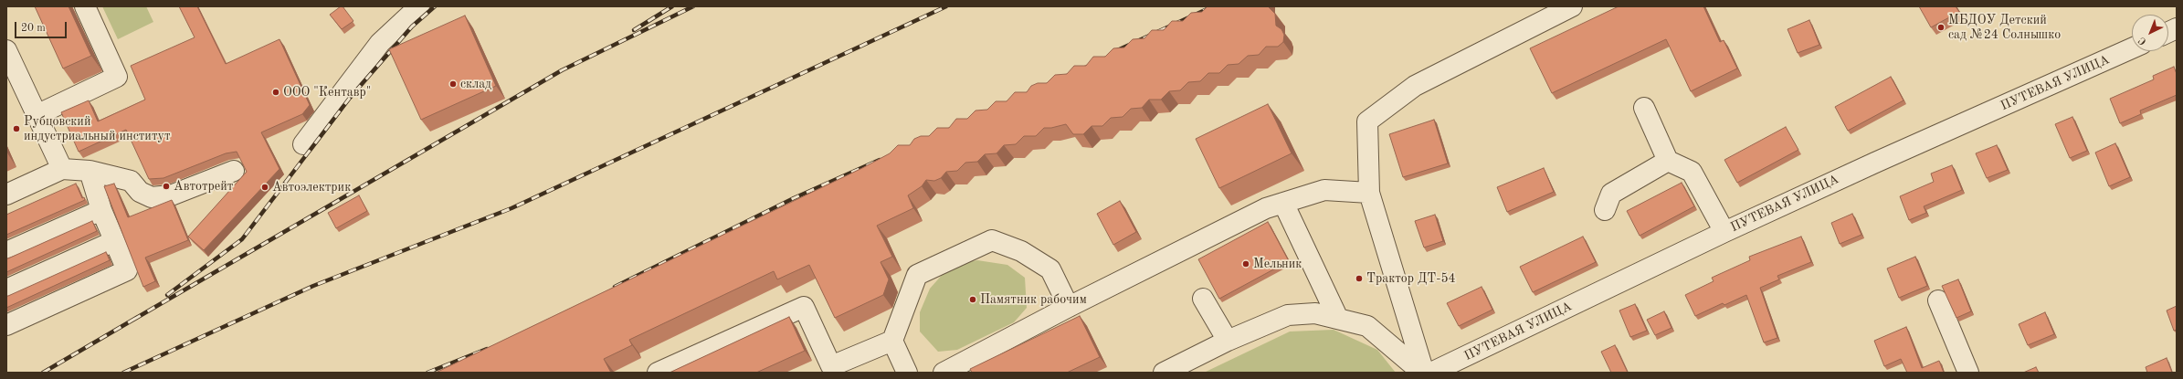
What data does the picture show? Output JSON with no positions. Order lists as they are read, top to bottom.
{
  "streets": {
    "street": ["ПУТЕВАЯ УЛИЦА"]
  },
  "places": [
    "МБДОУ Детский сад №24 Солнышко",
    "склад",
    "ООО \"Кентавр\"",
    "Рубцовский индустриальный институт",
    "Автотрейт",
    "Автоэлектрик",
    "Мельник",
    "Трактор ДТ-54",
    "Памятник рабочим"
  ],
  "scale_bar": "20 m",
  "north": "bottom left"
}
